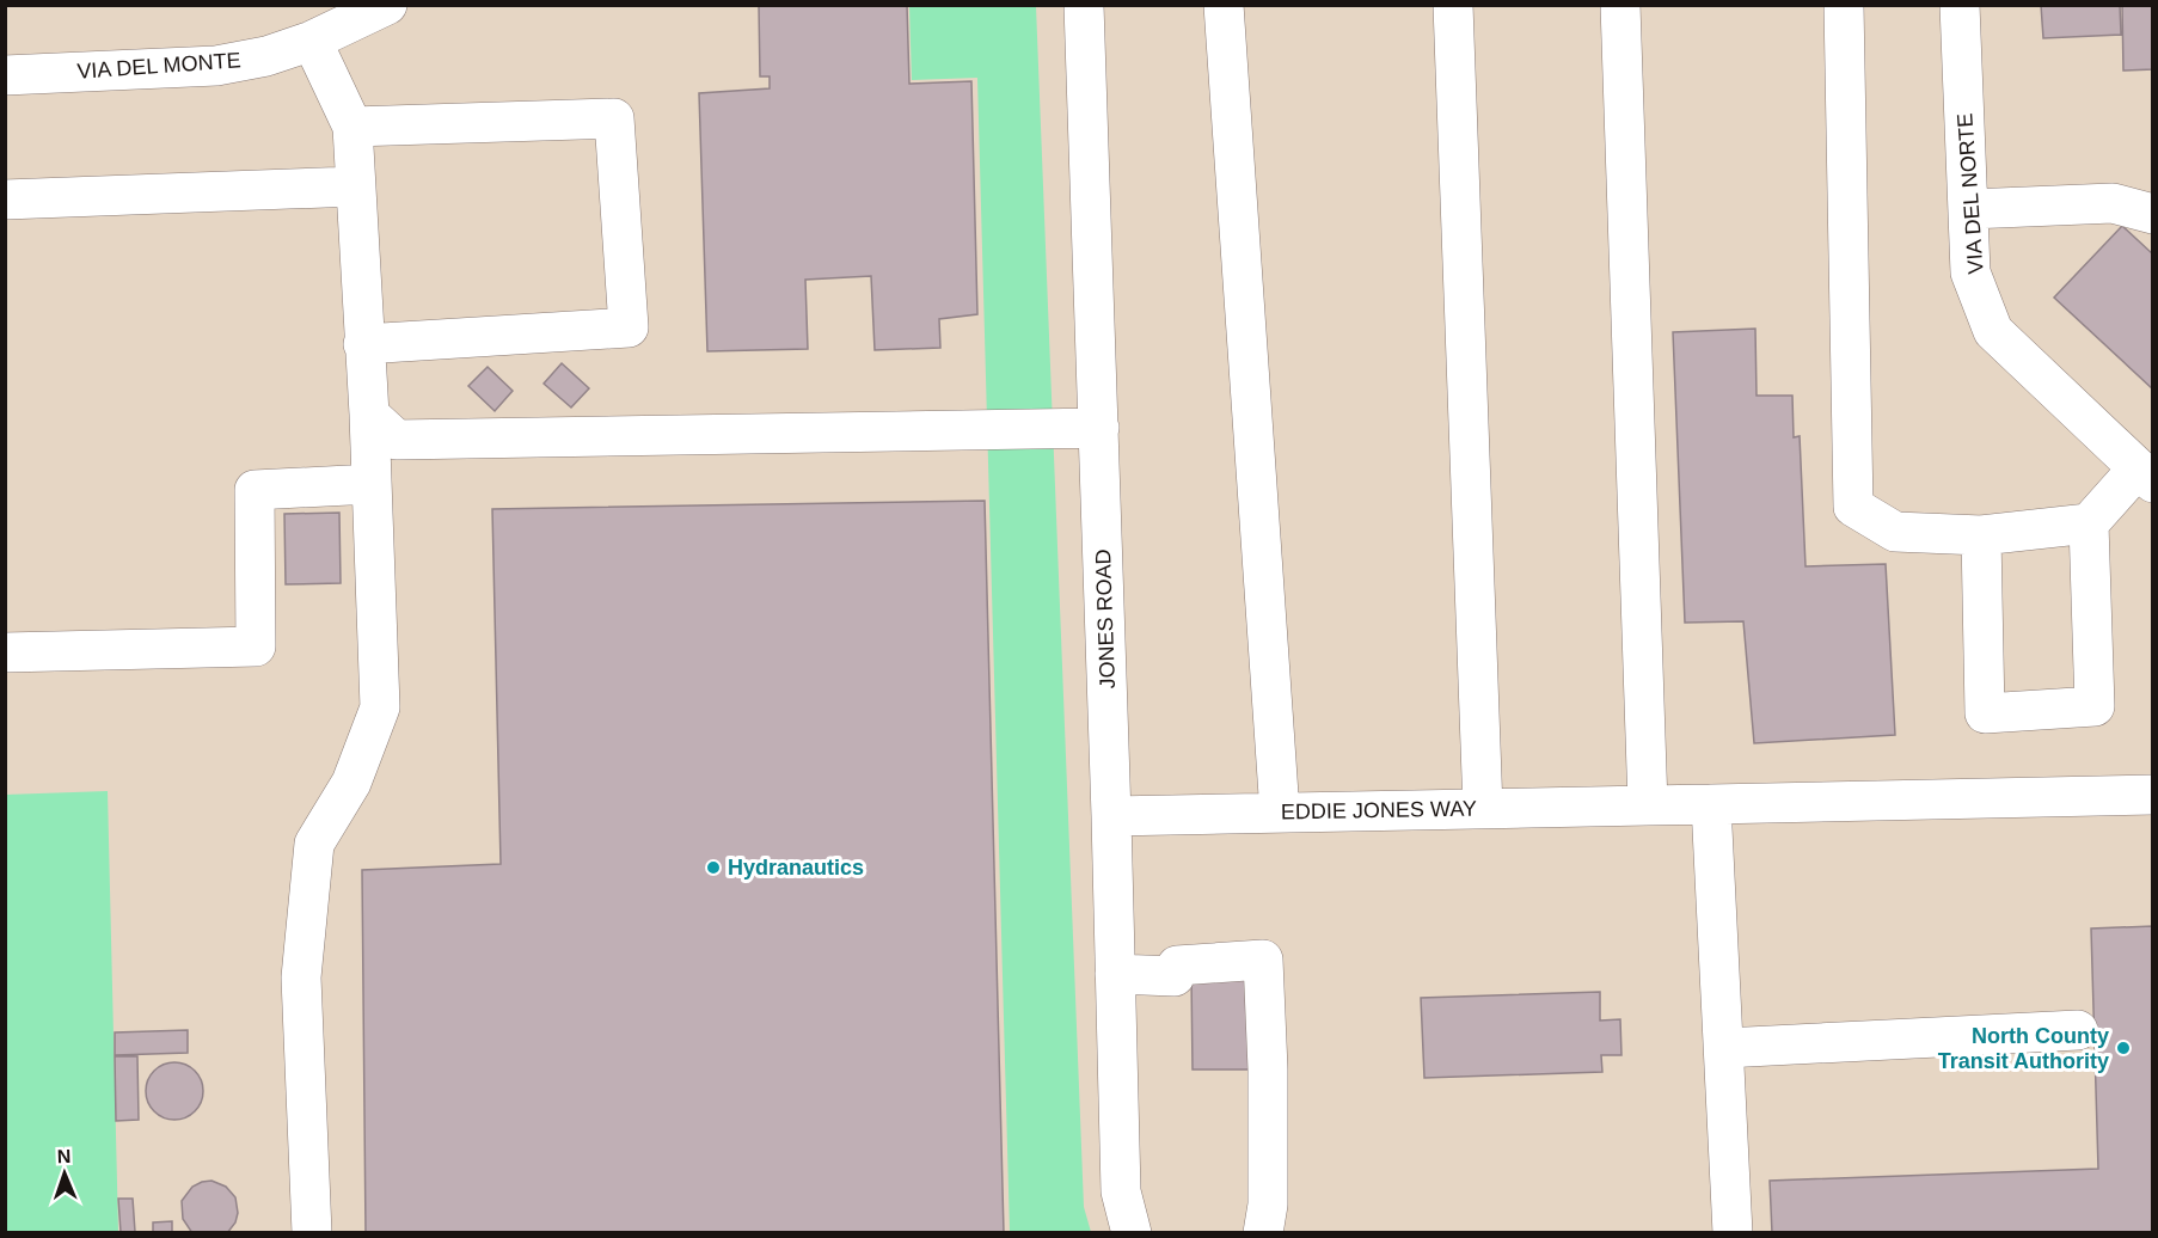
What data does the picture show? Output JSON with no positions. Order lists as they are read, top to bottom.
{
  "streets": {
    "street": [
      "VIA DEL MONTE",
      "VIA DEL NORTE",
      "JONES ROAD",
      "EDDIE JONES WAY"
    ]
  },
  "crossings": [
    ["JONES ROAD", "EDDIE JONES WAY"]
  ],
  "places": ["Hydranautics", "North County Transit Authority"],
  "north": "top"
}
